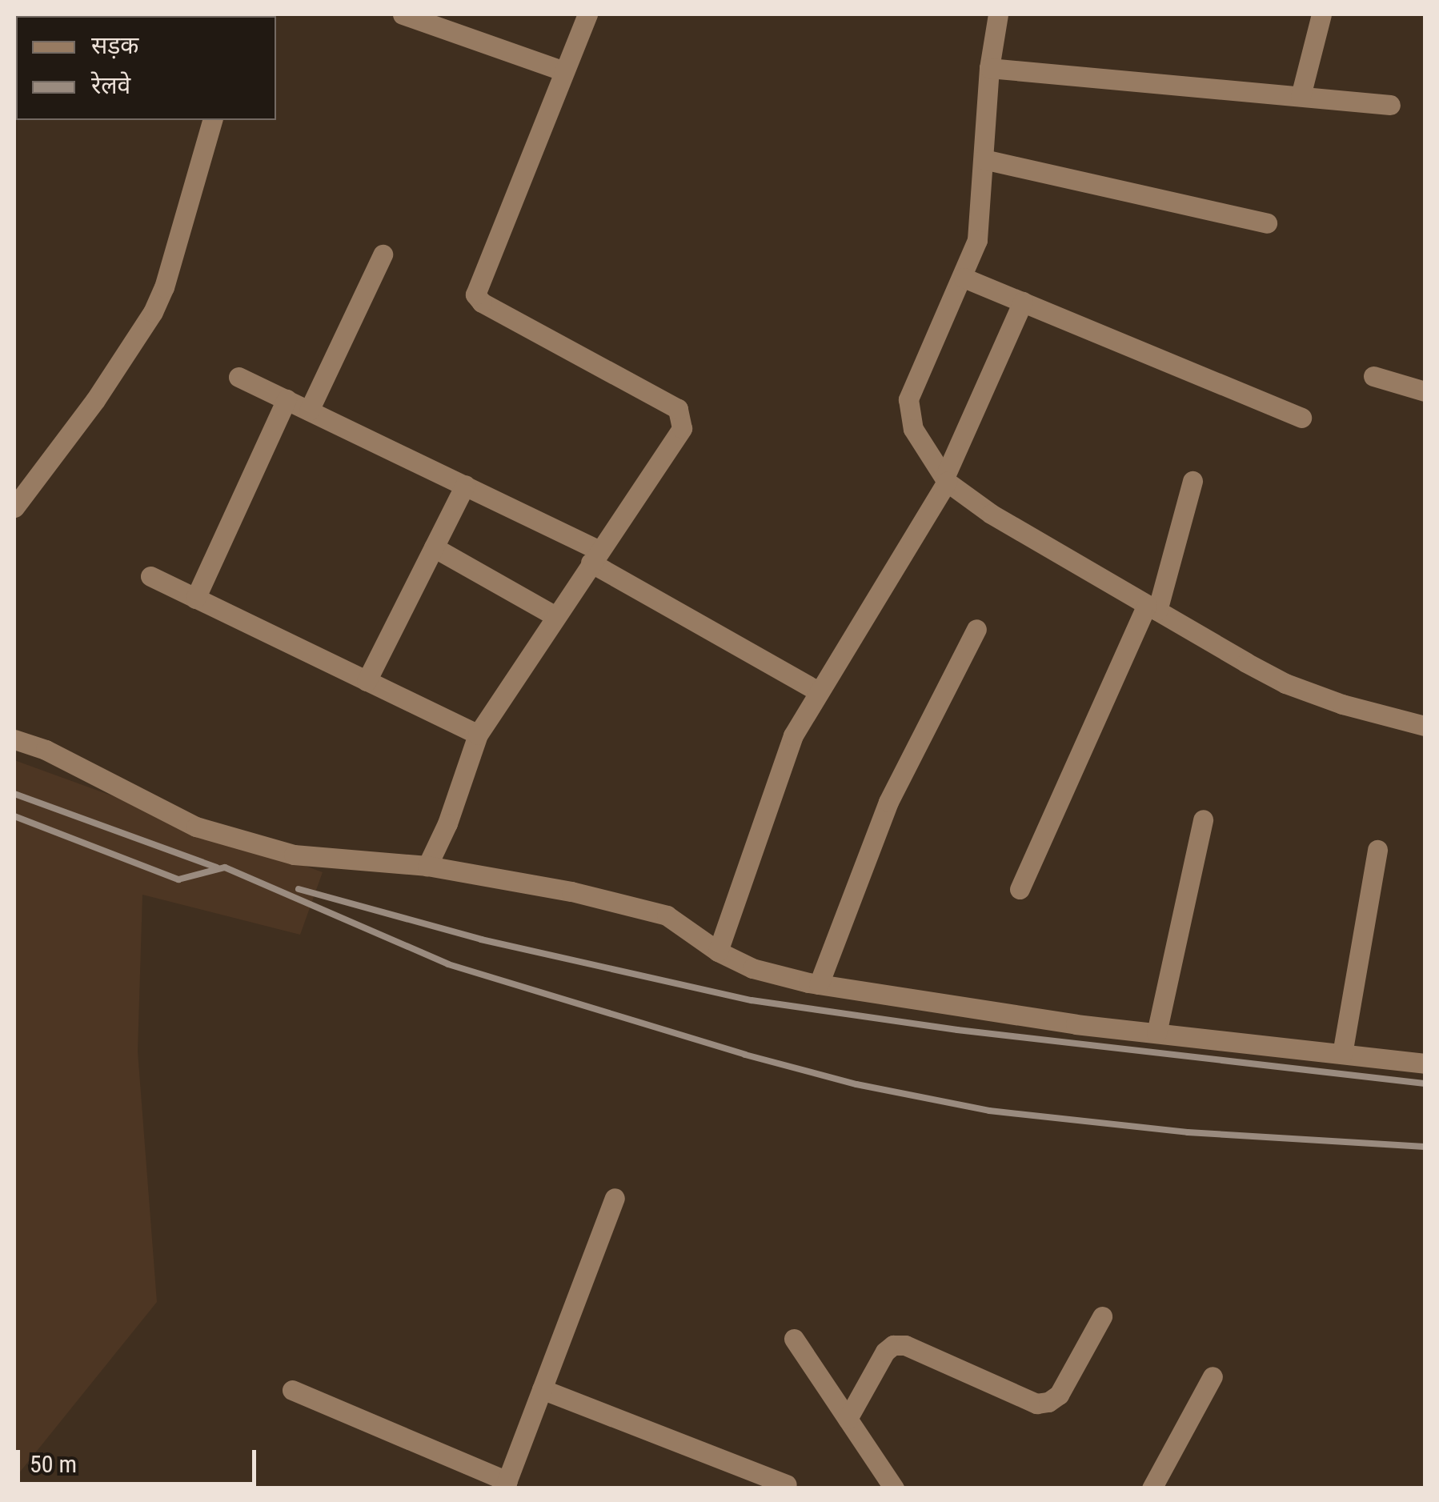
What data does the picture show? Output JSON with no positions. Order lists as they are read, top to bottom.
{
  "legend": ["सड़क", "रेलवे"],
  "scale_bar": "50 m"
}
